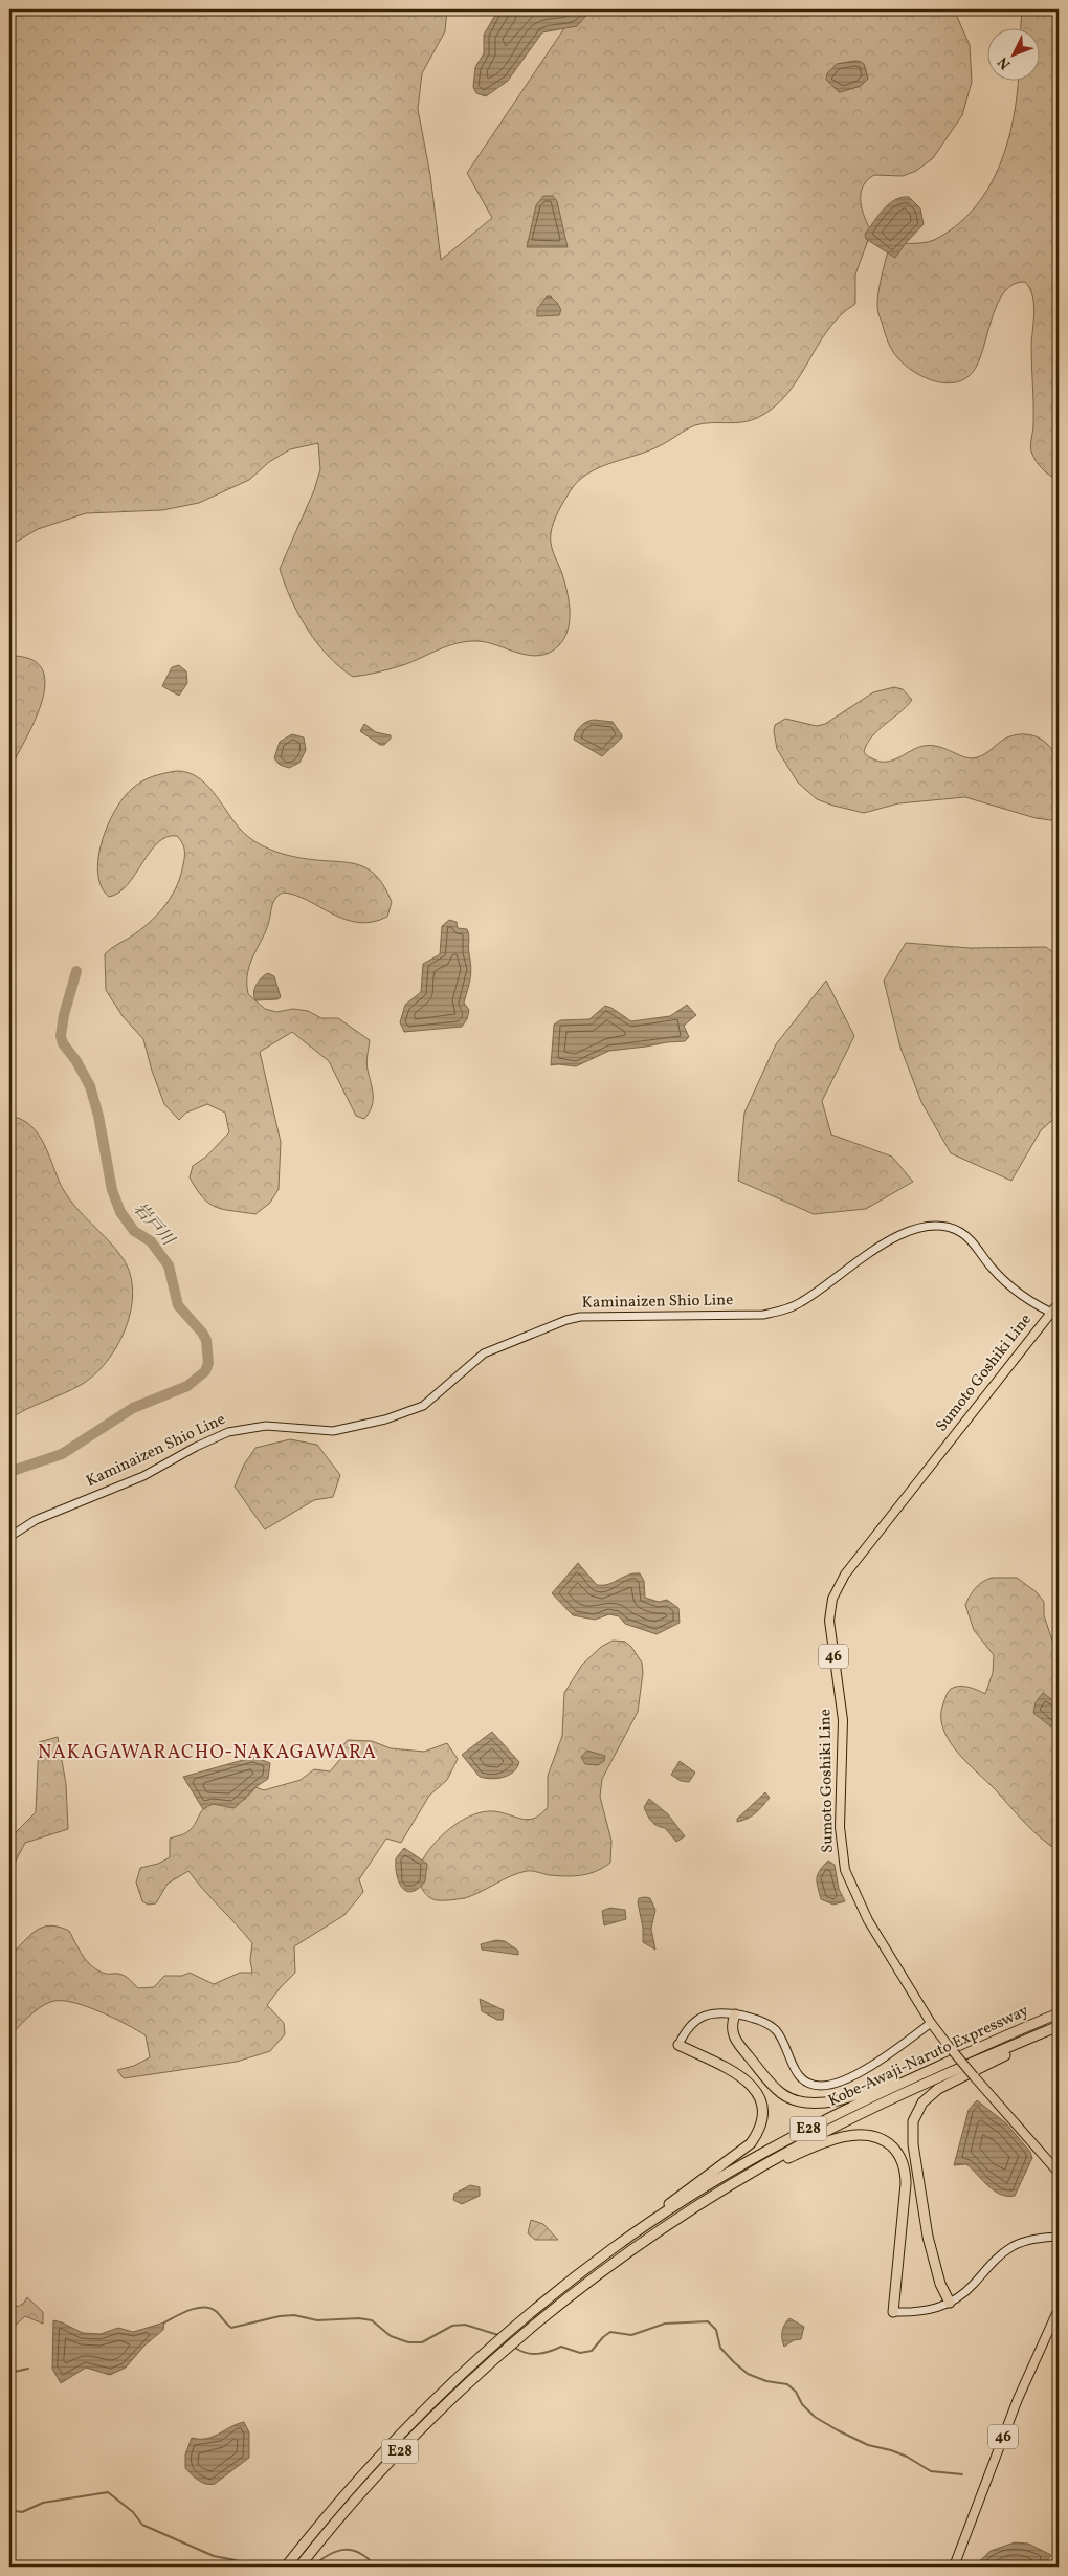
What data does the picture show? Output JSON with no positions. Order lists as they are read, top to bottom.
{
  "streets": {
    "highway": ["Kobe-Awaji-Naruto Expressway", "E28"],
    "main road": ["Kaminaizen Shio Line", "Sumoto Goshiki Line", "46"]
  },
  "crossings": [
    ["Kaminaizen Shio Line", "Sumoto Goshiki Line"]
  ],
  "districts": ["NAKAGAWARACHO-NAKAGAWARA"],
  "water": ["岩戸川"],
  "north": "bottom left"
}
